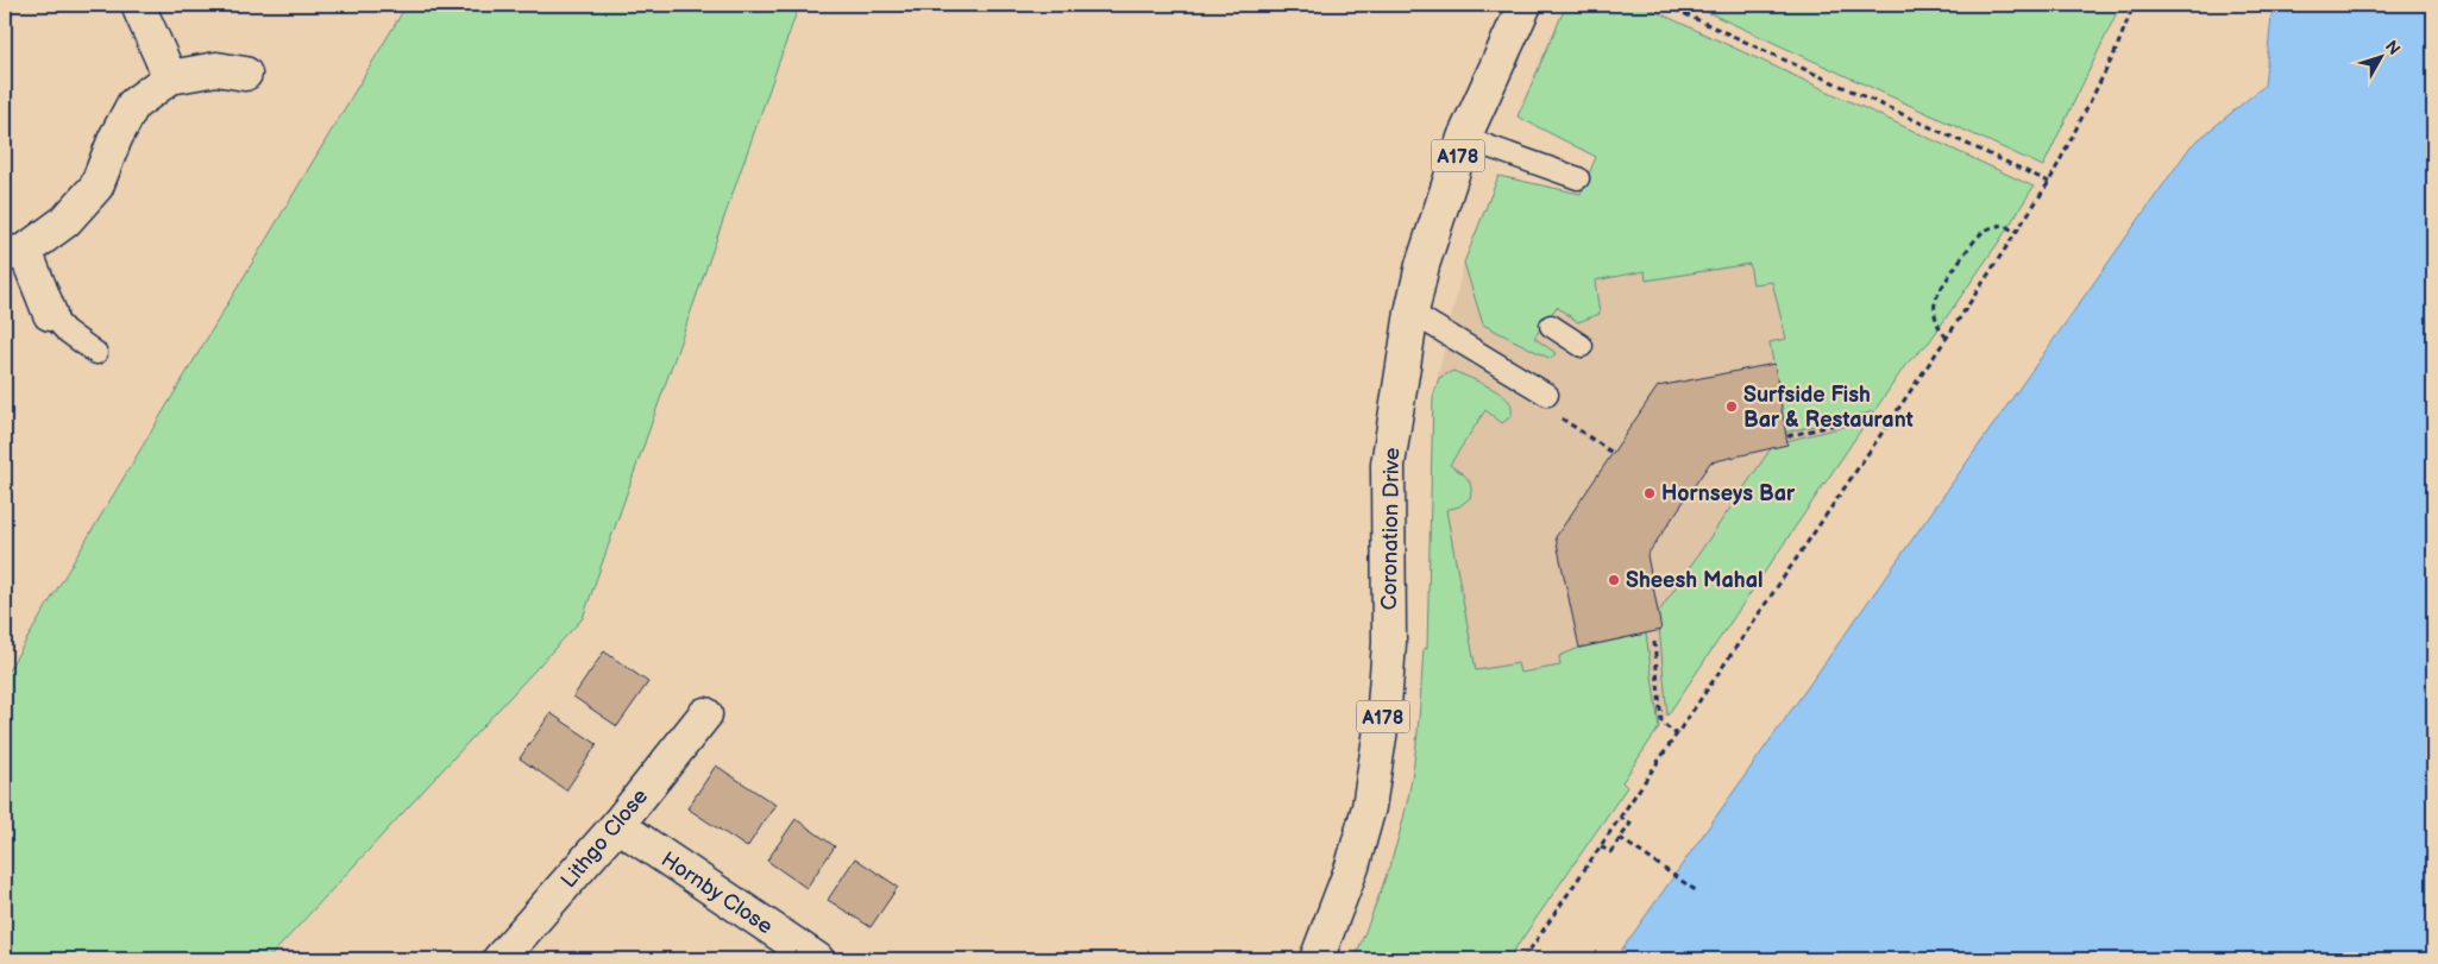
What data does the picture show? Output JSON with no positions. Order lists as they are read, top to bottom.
{
  "streets": {
    "street": [
      "A178",
      "Coronation Drive",
      "Lithgo Close",
      "Hornby Close"
    ]
  },
  "crossings": [
    ["Lithgo Close", "Hornby Close"]
  ],
  "places": ["Surfside Fish Bar & Restaurant", "Hornseys Bar", "Sheesh Mahal"],
  "north": "top right"
}
